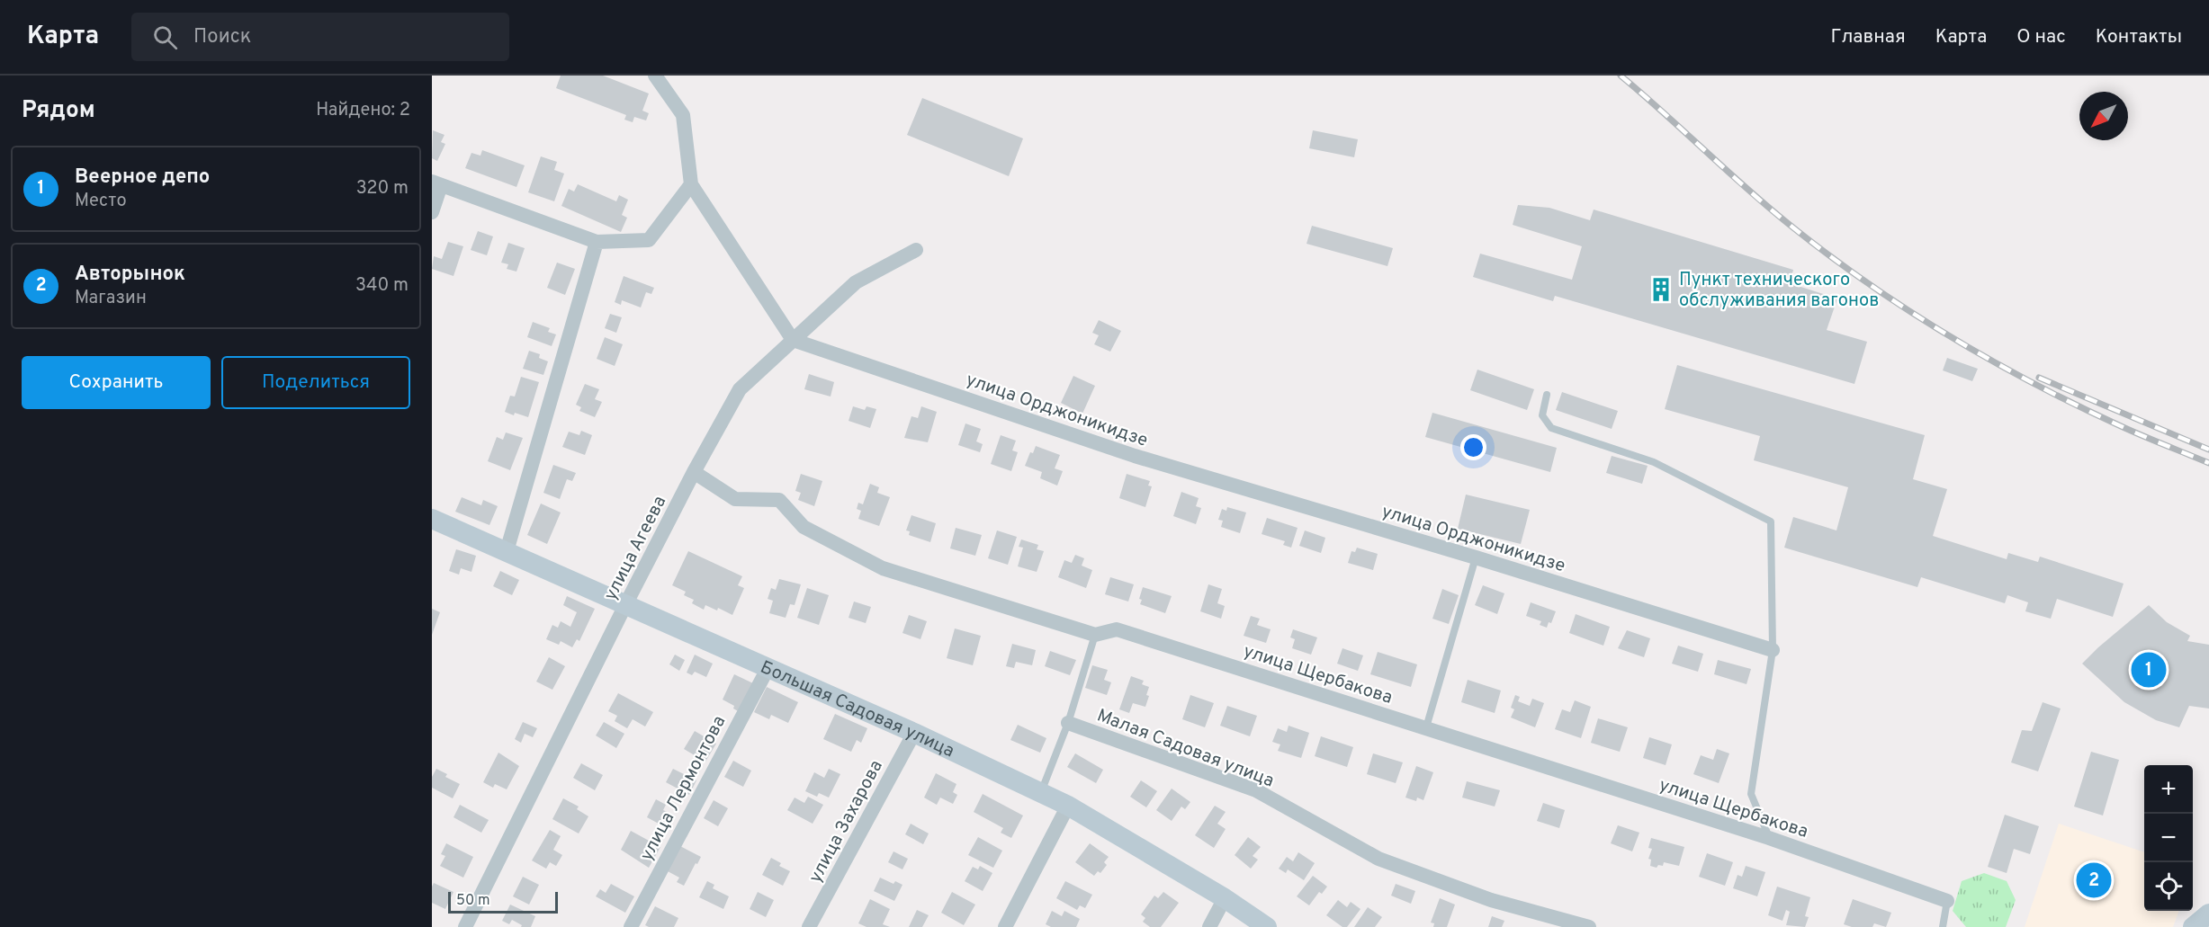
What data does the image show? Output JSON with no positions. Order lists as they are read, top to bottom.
{
  "streets": {
    "main road": ["Большая Садовая улица"],
    "street": [
      "улица Орджоникидзе",
      "улица Агеева",
      "улица Щербакова",
      "Малая Садовая улица",
      "улица Лермонтова",
      "улица Захарова"
    ]
  },
  "crossings": [
    ["улица Орджоникидзе", "улица Агеева"],
    ["улица Агеева", "улица Щербакова"],
    ["улица Агеева", "Большая Садовая улица"],
    ["Большая Садовая улица", "улица Лермонтова"],
    ["Большая Садовая улица", "улица Захарова"]
  ],
  "places": {
    "building": ["Пункт технического обслуживания вагонов"]
  },
  "scale_bar": "50 m",
  "north": "bottom left",
  "page": {
    "header": "Карта",
    "search": "Поиск",
    "nav": [
      "Главная",
      "Карта",
      "О нас",
      "Контакты"
    ],
    "heading": ["Рядом", "Найдено: 2"],
    "list": [
      {
        "mark": "1",
        "name": "Веерное депо",
        "note": "Место",
        "value": "320 m"
      },
      {
        "mark": "2",
        "name": "Авторынок",
        "note": "Магазин",
        "value": "340 m"
      }
    ],
    "buttons": ["Сохранить", "Поделиться"],
    "pins": ["1", "2"],
    "map_buttons": ["+", "−"],
    "scale": "50 m"
  }
}
